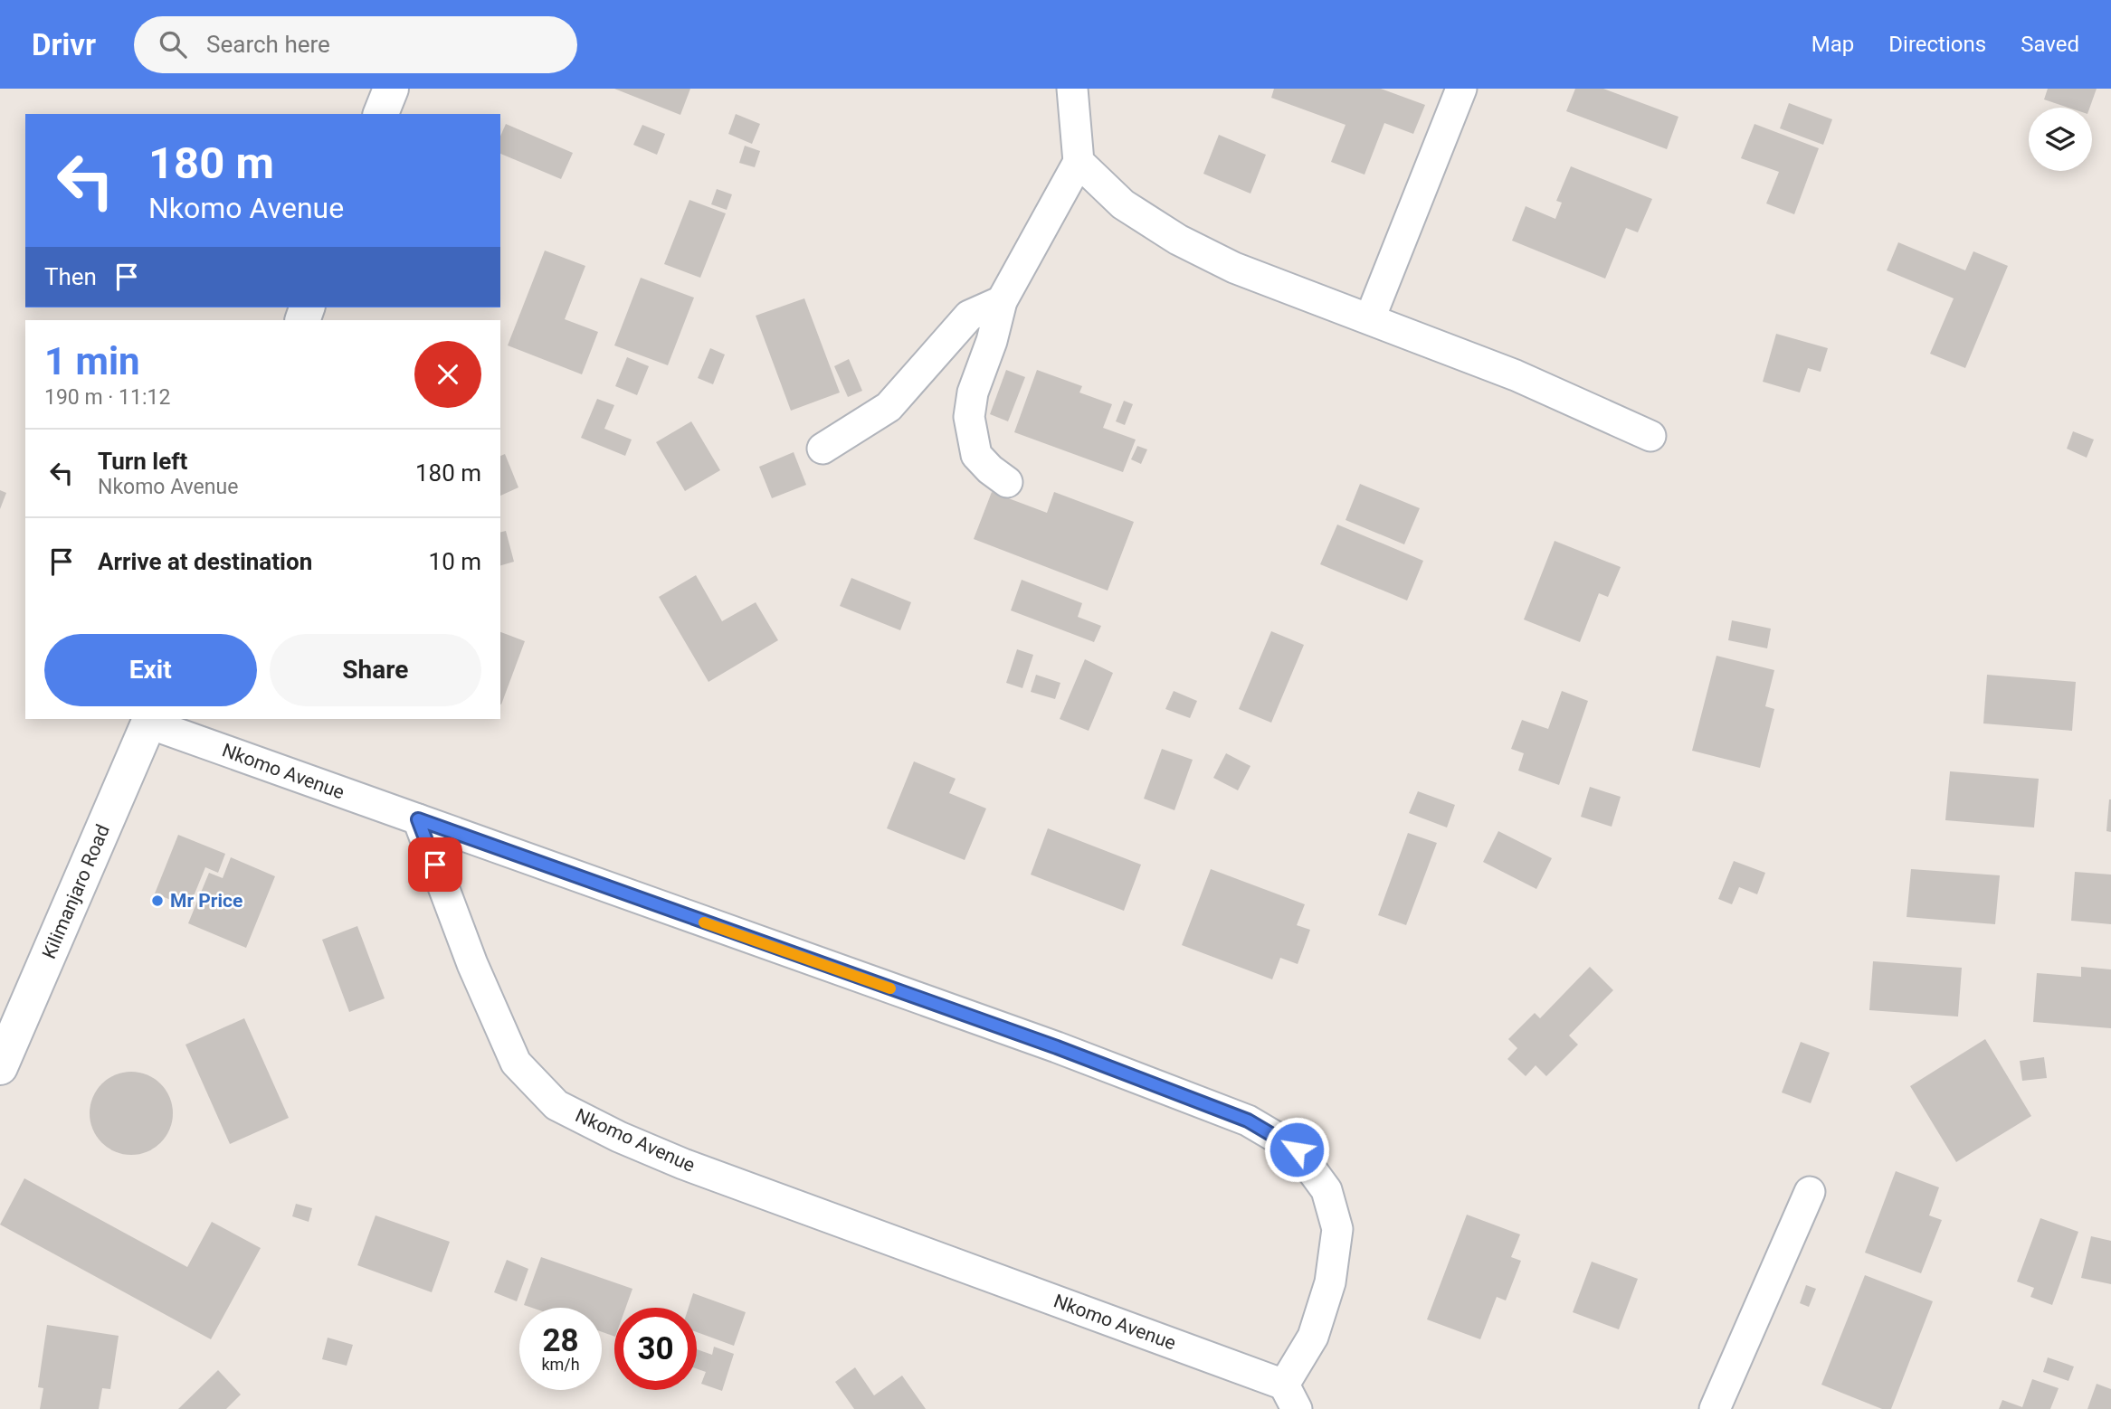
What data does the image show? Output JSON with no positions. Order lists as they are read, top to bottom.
{
  "streets": {
    "main road": ["Kilimanjaro Road"],
    "street": ["Nkomo Avenue"]
  },
  "crossings": [
    ["Nkomo Avenue", "Kilimanjaro Road"]
  ],
  "places": ["Mr Price"],
  "page": {
    "header": "Drivr",
    "search": "Search here",
    "nav": ["Map", "Directions", "Saved"],
    "turn": ["180 m", "Nkomo Avenue"],
    "then": "Then",
    "heading": ["1 min", "190 m · 11:12"],
    "list": [
      {
        "name": "Turn left",
        "note": "Nkomo Avenue",
        "value": "180 m"
      },
      {
        "name": "Arrive at destination",
        "value": "10 m"
      }
    ],
    "buttons": ["Exit", "Share"],
    "speed": "28 km/h",
    "limit": "30"
  }
}
